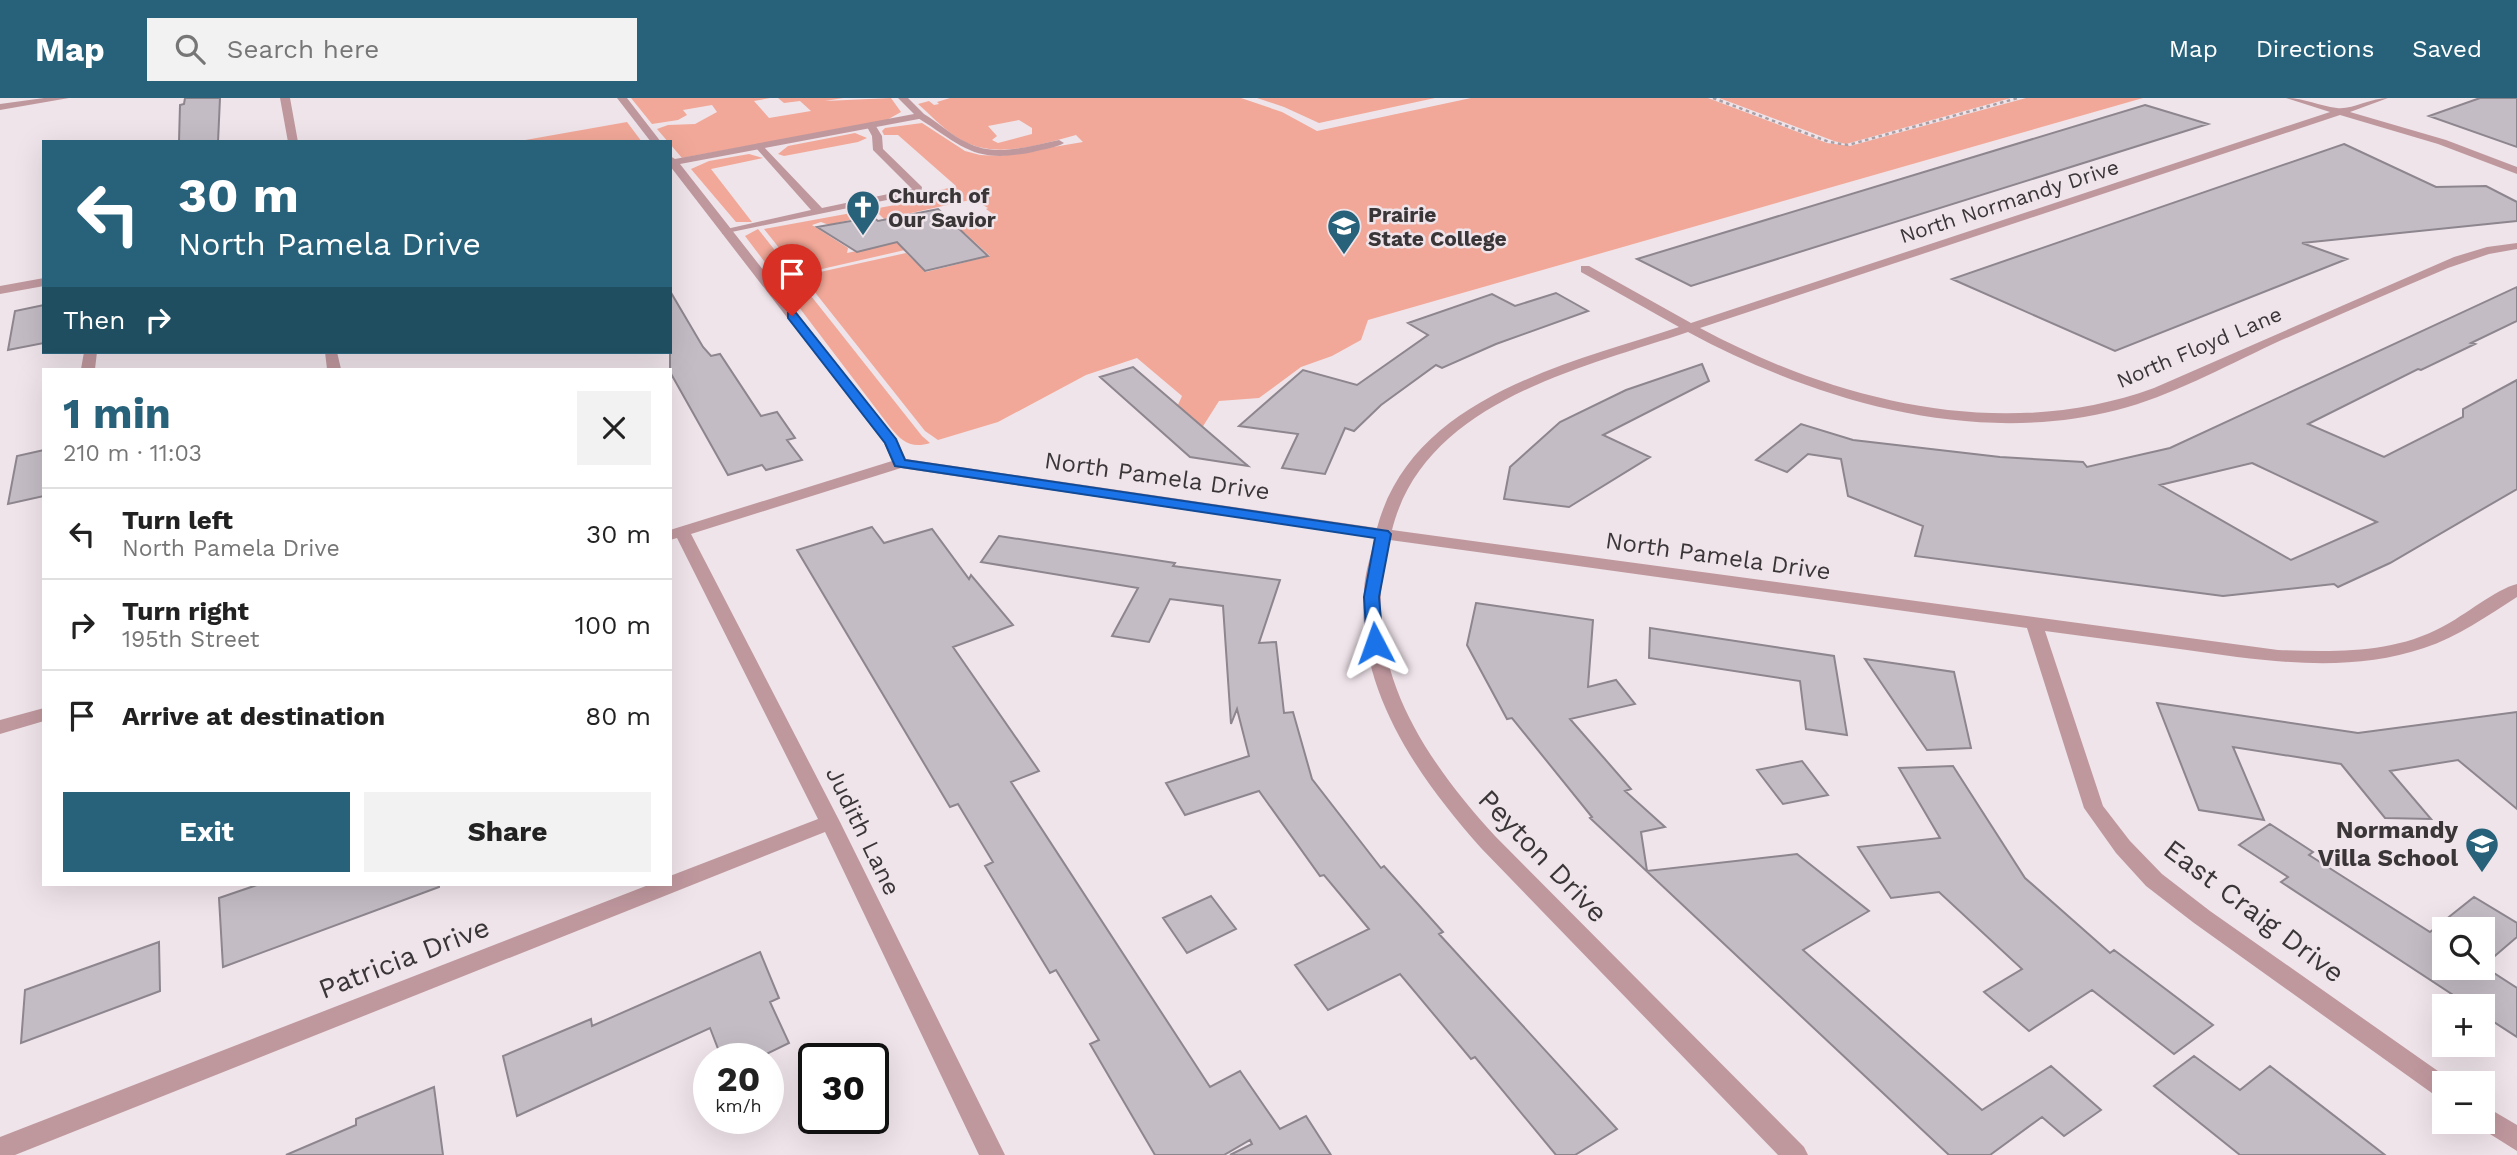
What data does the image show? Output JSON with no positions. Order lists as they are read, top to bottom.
{
  "streets": {
    "street": [
      "North Normandy Drive",
      "North Floyd Lane",
      "North Pamela Drive",
      "Judith Lane",
      "Peyton Drive",
      "East Craig Drive",
      "Patricia Drive"
    ]
  },
  "crossings": [
    ["North Normandy Drive", "North Floyd Lane"],
    ["North Normandy Drive", "North Pamela Drive"],
    ["North Normandy Drive", "Peyton Drive"],
    ["North Pamela Drive", "Peyton Drive"],
    ["North Pamela Drive", "East Craig Drive"],
    ["Judith Lane", "Patricia Drive"]
  ],
  "places": {
    "church": ["Church of Our Savior"],
    "school or university": ["Prairie State College", "Normandy Villa School"]
  },
  "page": {
    "header": "Map",
    "search": "Search here",
    "nav": ["Map", "Directions", "Saved"],
    "turn": ["30 m", "North Pamela Drive"],
    "then": "Then",
    "heading": ["1 min", "210 m · 11:03"],
    "list": [
      {
        "name": "Turn left",
        "note": "North Pamela Drive",
        "value": "30 m"
      },
      {
        "name": "Turn right",
        "note": "195th Street",
        "value": "100 m"
      },
      {
        "name": "Arrive at destination",
        "value": "80 m"
      }
    ],
    "buttons": ["Exit", "Share"],
    "map_buttons": ["+", "−"],
    "speed": "20 km/h",
    "limit": "30"
  }
}
